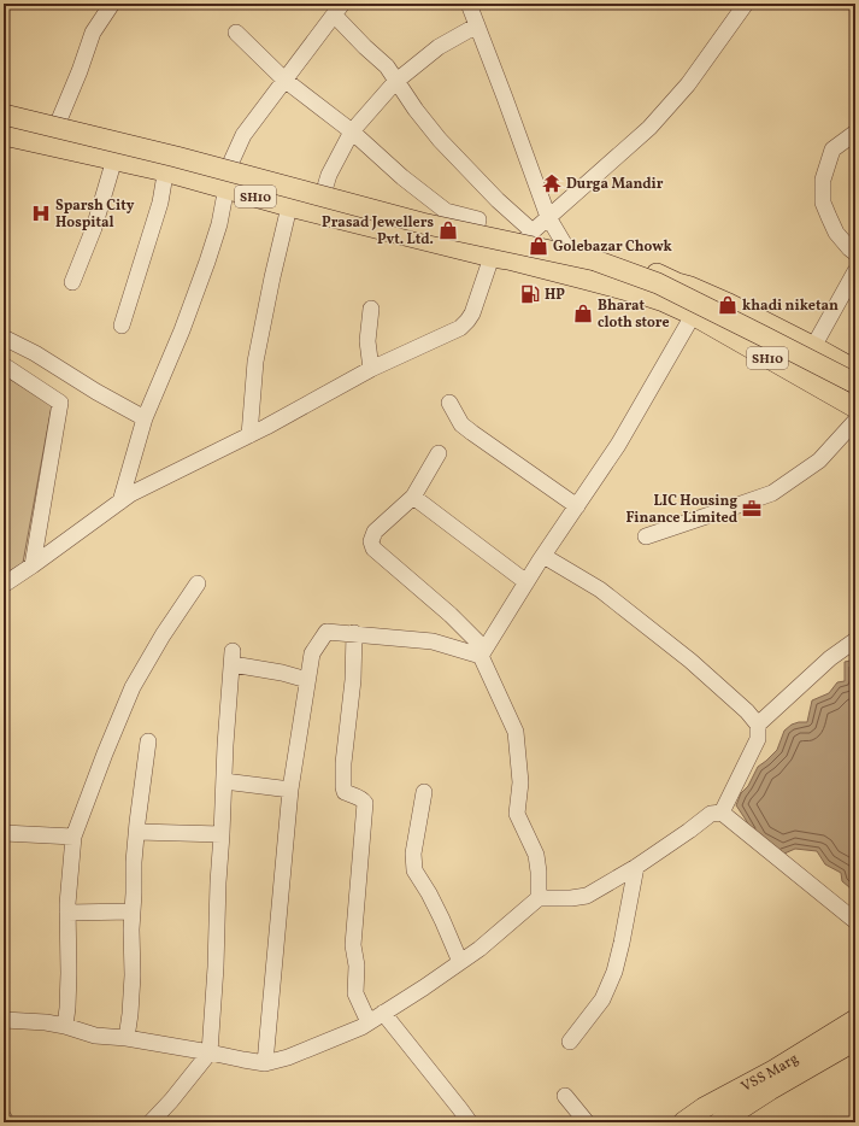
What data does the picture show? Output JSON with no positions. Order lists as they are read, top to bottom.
{
  "streets": {
    "main road": ["SH10", "VSS Marg"]
  },
  "places": {
    "temple": ["Durga Mandir"],
    "hospital": ["Sparsh City Hospital"],
    "shop": [
      "Prasad Jewellers Pvt. Ltd.",
      "Golebazar Chowk",
      "khadi niketan",
      "Bharat cloth store"
    ],
    "fuel station": ["HP"],
    "office": ["LIC Housing Finance Limited"]
  }
}
